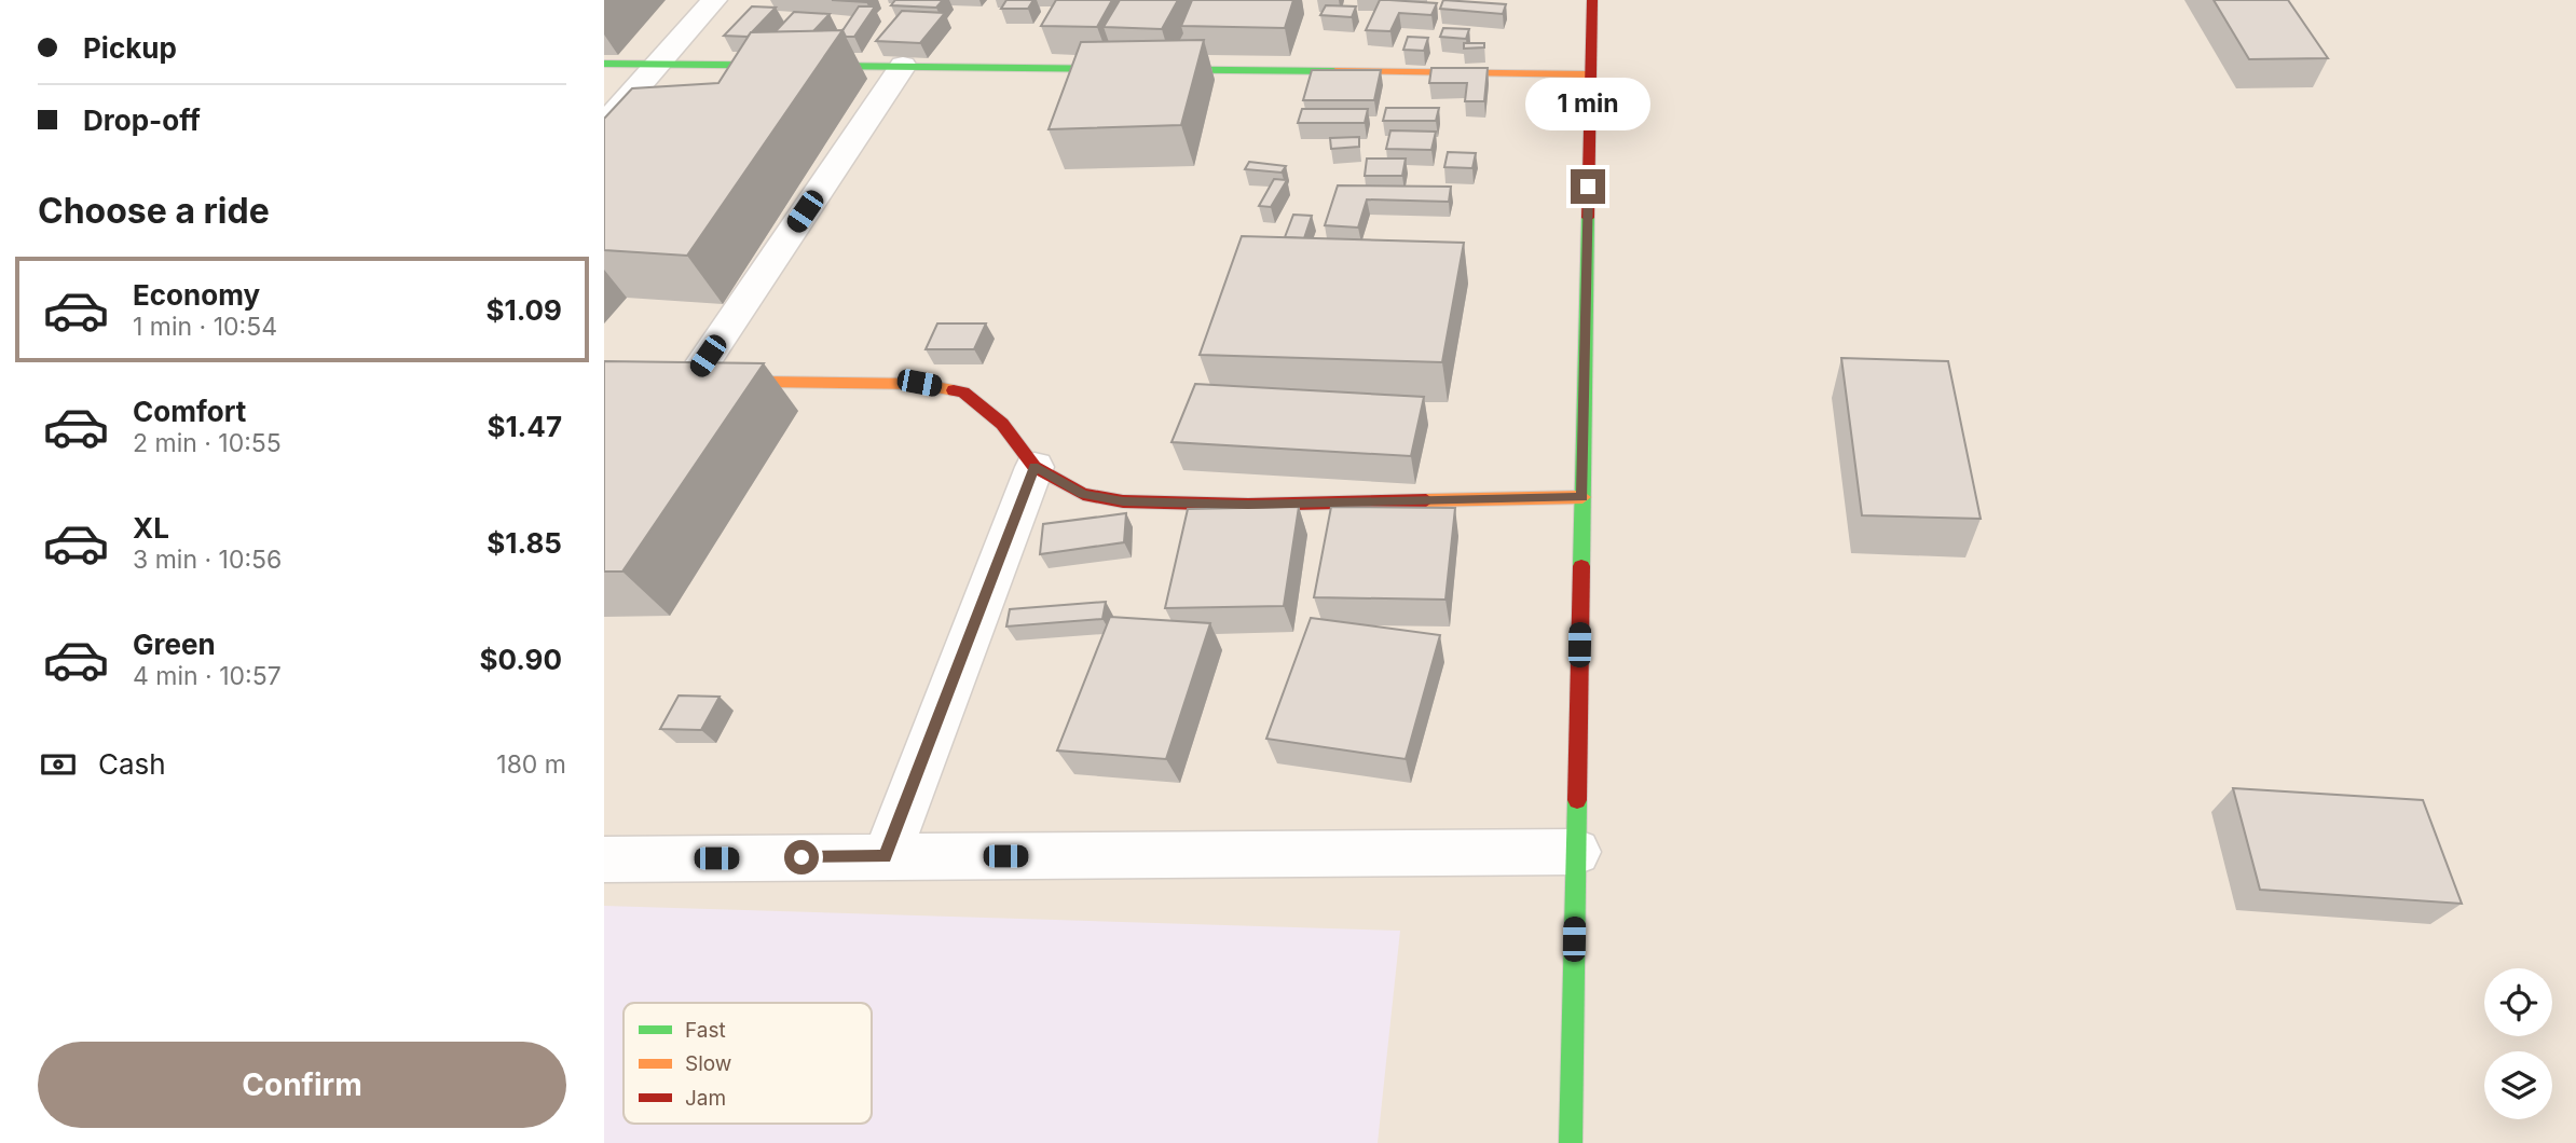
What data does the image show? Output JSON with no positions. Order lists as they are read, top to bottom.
{
  "legend": ["Fast", "Slow", "Jam"],
  "page": {
    "banner": ["Pickup", "Drop-off"],
    "bubble": "1 min",
    "heading": "Choose a ride",
    "list": [
      {
        "name": "Economy",
        "note": "1 min · 10:54",
        "value": "$1.09"
      },
      {
        "name": "Comfort",
        "note": "2 min · 10:55",
        "value": "$1.47"
      },
      {
        "name": "XL",
        "note": "3 min · 10:56",
        "value": "$1.85"
      },
      {
        "name": "Green",
        "note": "4 min · 10:57",
        "value": "$0.90"
      }
    ],
    "pay": ["Cash", "180 m"],
    "buttons": "Confirm"
  }
}
